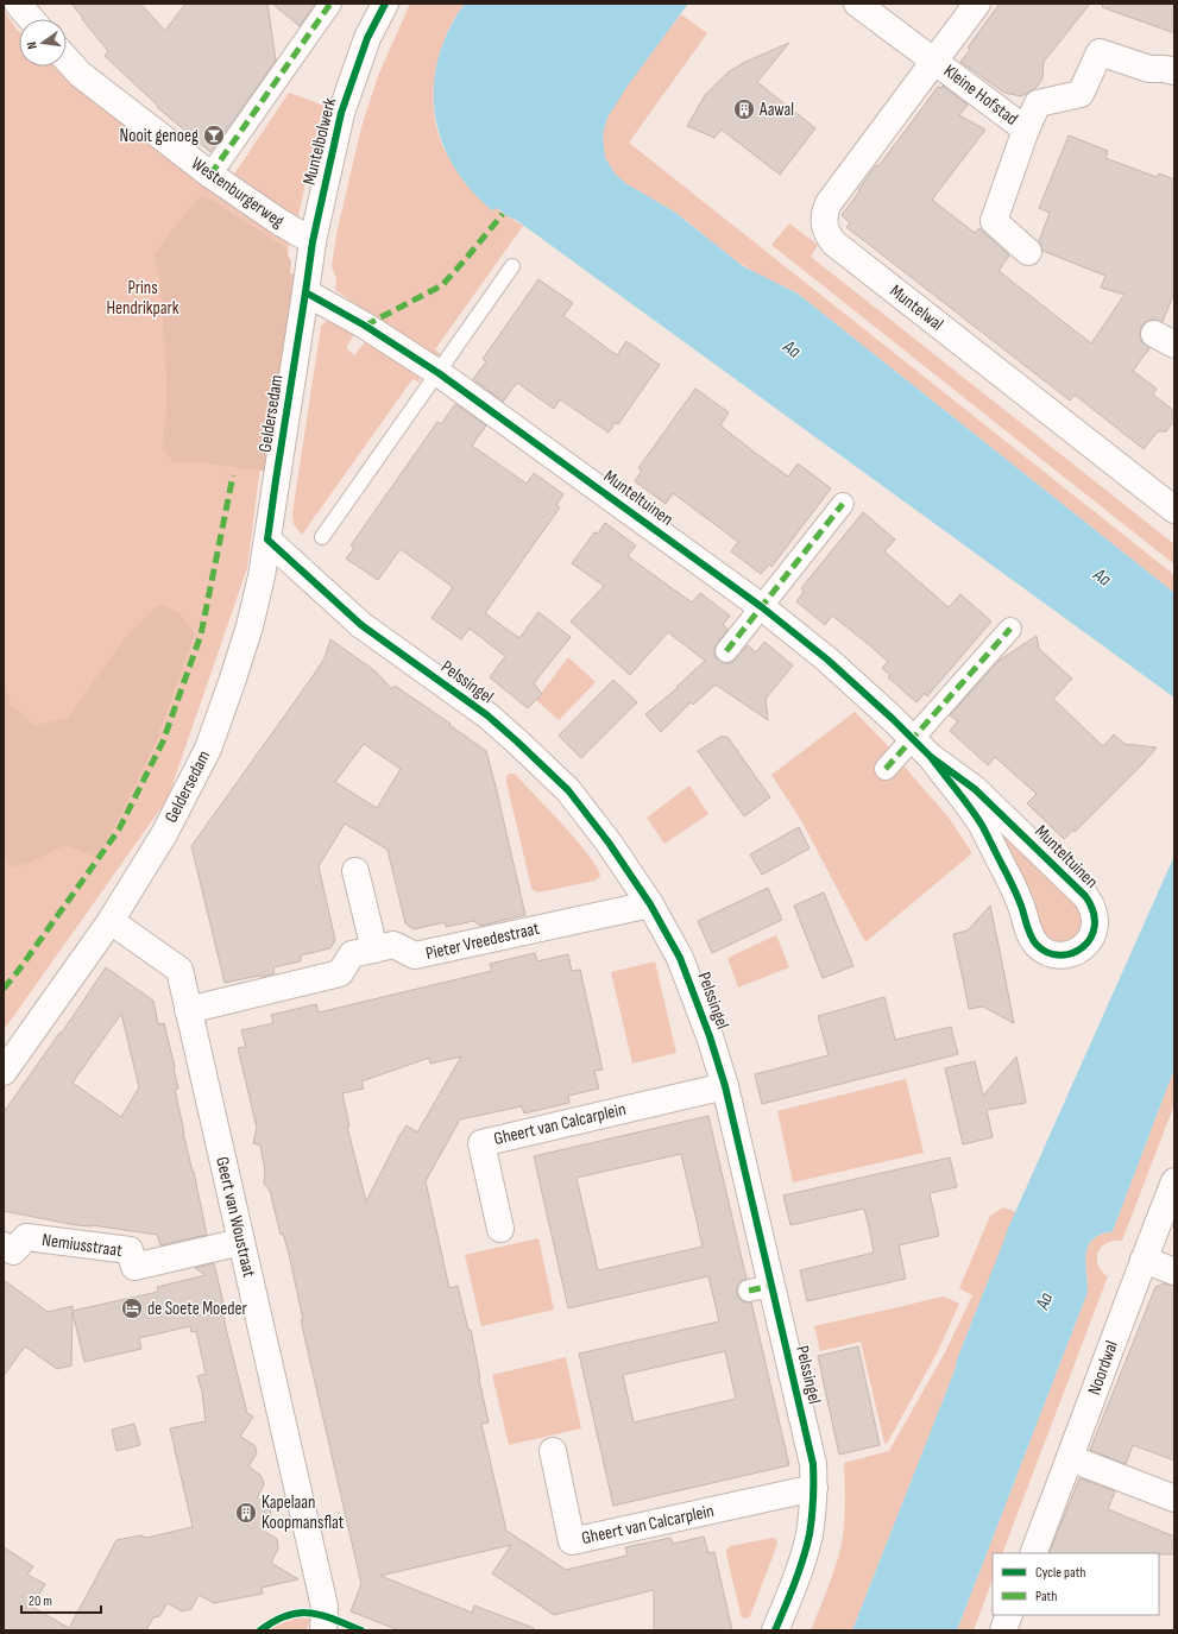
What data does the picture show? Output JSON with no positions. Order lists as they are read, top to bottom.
{
  "streets": {
    "street": [
      "Kleine Hofstad",
      "Muntelbolwerk",
      "Westenburgerweg",
      "Muntelwal",
      "Geldersedam",
      "Munteltuinen",
      "Pelssingel",
      "Pieter Vreedestraat",
      "Gheert van Calcarplein",
      "Geert van Woustraat",
      "Nemiusstraat",
      "Noordwal"
    ]
  },
  "crossings": [
    ["Kleine Hofstad", "Muntelwal"],
    ["Muntelbolwerk", "Westenburgerweg"],
    ["Muntelbolwerk", "Geldersedam"],
    ["Muntelbolwerk", "Munteltuinen"],
    ["Geldersedam", "Munteltuinen"],
    ["Geldersedam", "Pelssingel"],
    ["Geldersedam", "Geert van Woustraat"],
    ["Pelssingel", "Pieter Vreedestraat"],
    ["Pelssingel", "Gheert van Calcarplein"],
    ["Pieter Vreedestraat", "Geert van Woustraat"],
    ["Geert van Woustraat", "Nemiusstraat"]
  ],
  "water": ["Aa"],
  "parks": ["Prins Hendrikpark"],
  "places": {
    "building": ["Aawal", "Kapelaan Koopmansflat"],
    "bar": ["Nooit genoeg"],
    "hotel": ["de Soete Moeder"]
  },
  "legend": ["Cycle path", "Path"],
  "scale_bar": "20 m",
  "north": "left"
}
